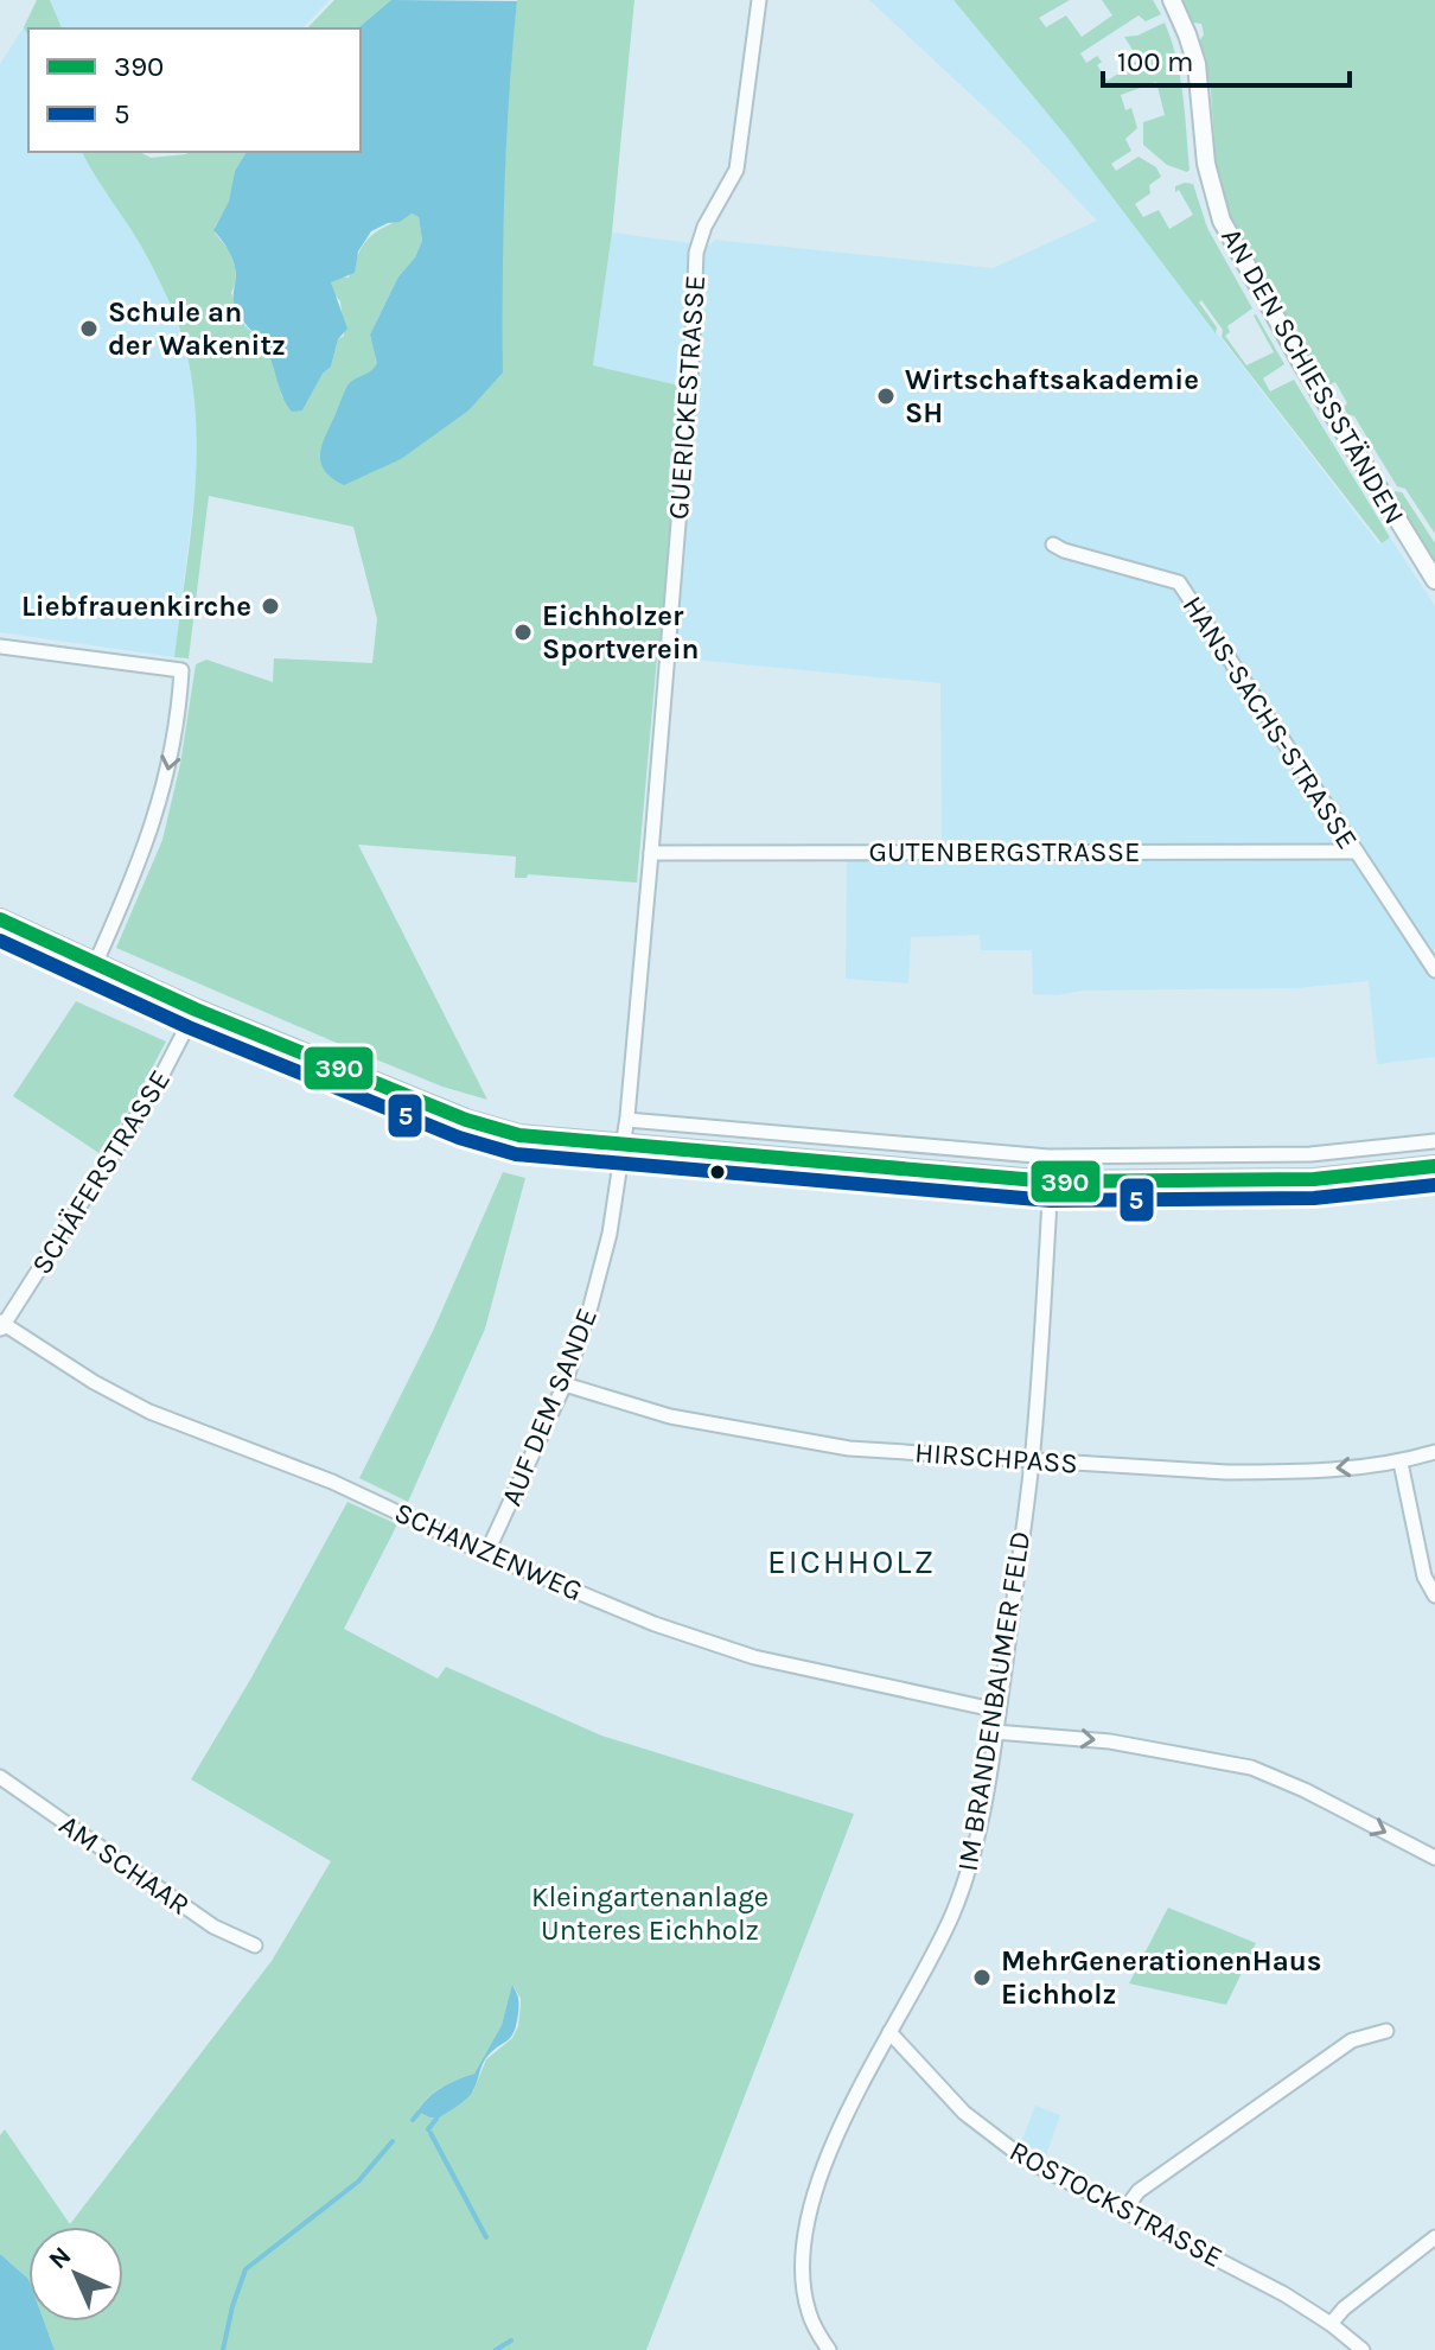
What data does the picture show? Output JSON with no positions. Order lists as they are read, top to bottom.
{
  "streets": {
    "street": [
      "AN DEN SCHIESSSTÄNDEN",
      "GUERICKESTRASSE",
      "HANS-SACHS-STRASSE",
      "GUTENBERGSTRASSE",
      "SCHÄFERSTRASSE",
      "AUF DEM SANDE",
      "HIRSCHPASS",
      "SCHANZENWEG",
      "IM BRANDENBAUMER FELD",
      "AM SCHAAR",
      "ROSTOCKSTRASSE"
    ]
  },
  "crossings": [
    ["GUERICKESTRASSE", "GUTENBERGSTRASSE"],
    ["GUERICKESTRASSE", "AUF DEM SANDE"],
    ["HANS-SACHS-STRASSE", "GUTENBERGSTRASSE"],
    ["SCHÄFERSTRASSE", "SCHANZENWEG"],
    ["AUF DEM SANDE", "HIRSCHPASS"],
    ["AUF DEM SANDE", "SCHANZENWEG"],
    ["HIRSCHPASS", "IM BRANDENBAUMER FELD"],
    ["SCHANZENWEG", "IM BRANDENBAUMER FELD"],
    ["IM BRANDENBAUMER FELD", "ROSTOCKSTRASSE"]
  ],
  "one_way": ["HIRSCHPASS"],
  "districts": ["EICHHOLZ"],
  "parks": ["Kleingartenanlage Unteres Eichholz"],
  "places": [
    "Schule an der Wakenitz",
    "Wirtschaftsakademie SH",
    "Liebfrauenkirche",
    "Eichholzer Sportverein",
    "MehrGenerationenHaus Eichholz"
  ],
  "lines": ["transit line 390", "transit line 5"],
  "legend": ["390", "5"],
  "scale_bar": "100 m",
  "north": "top left"
}
